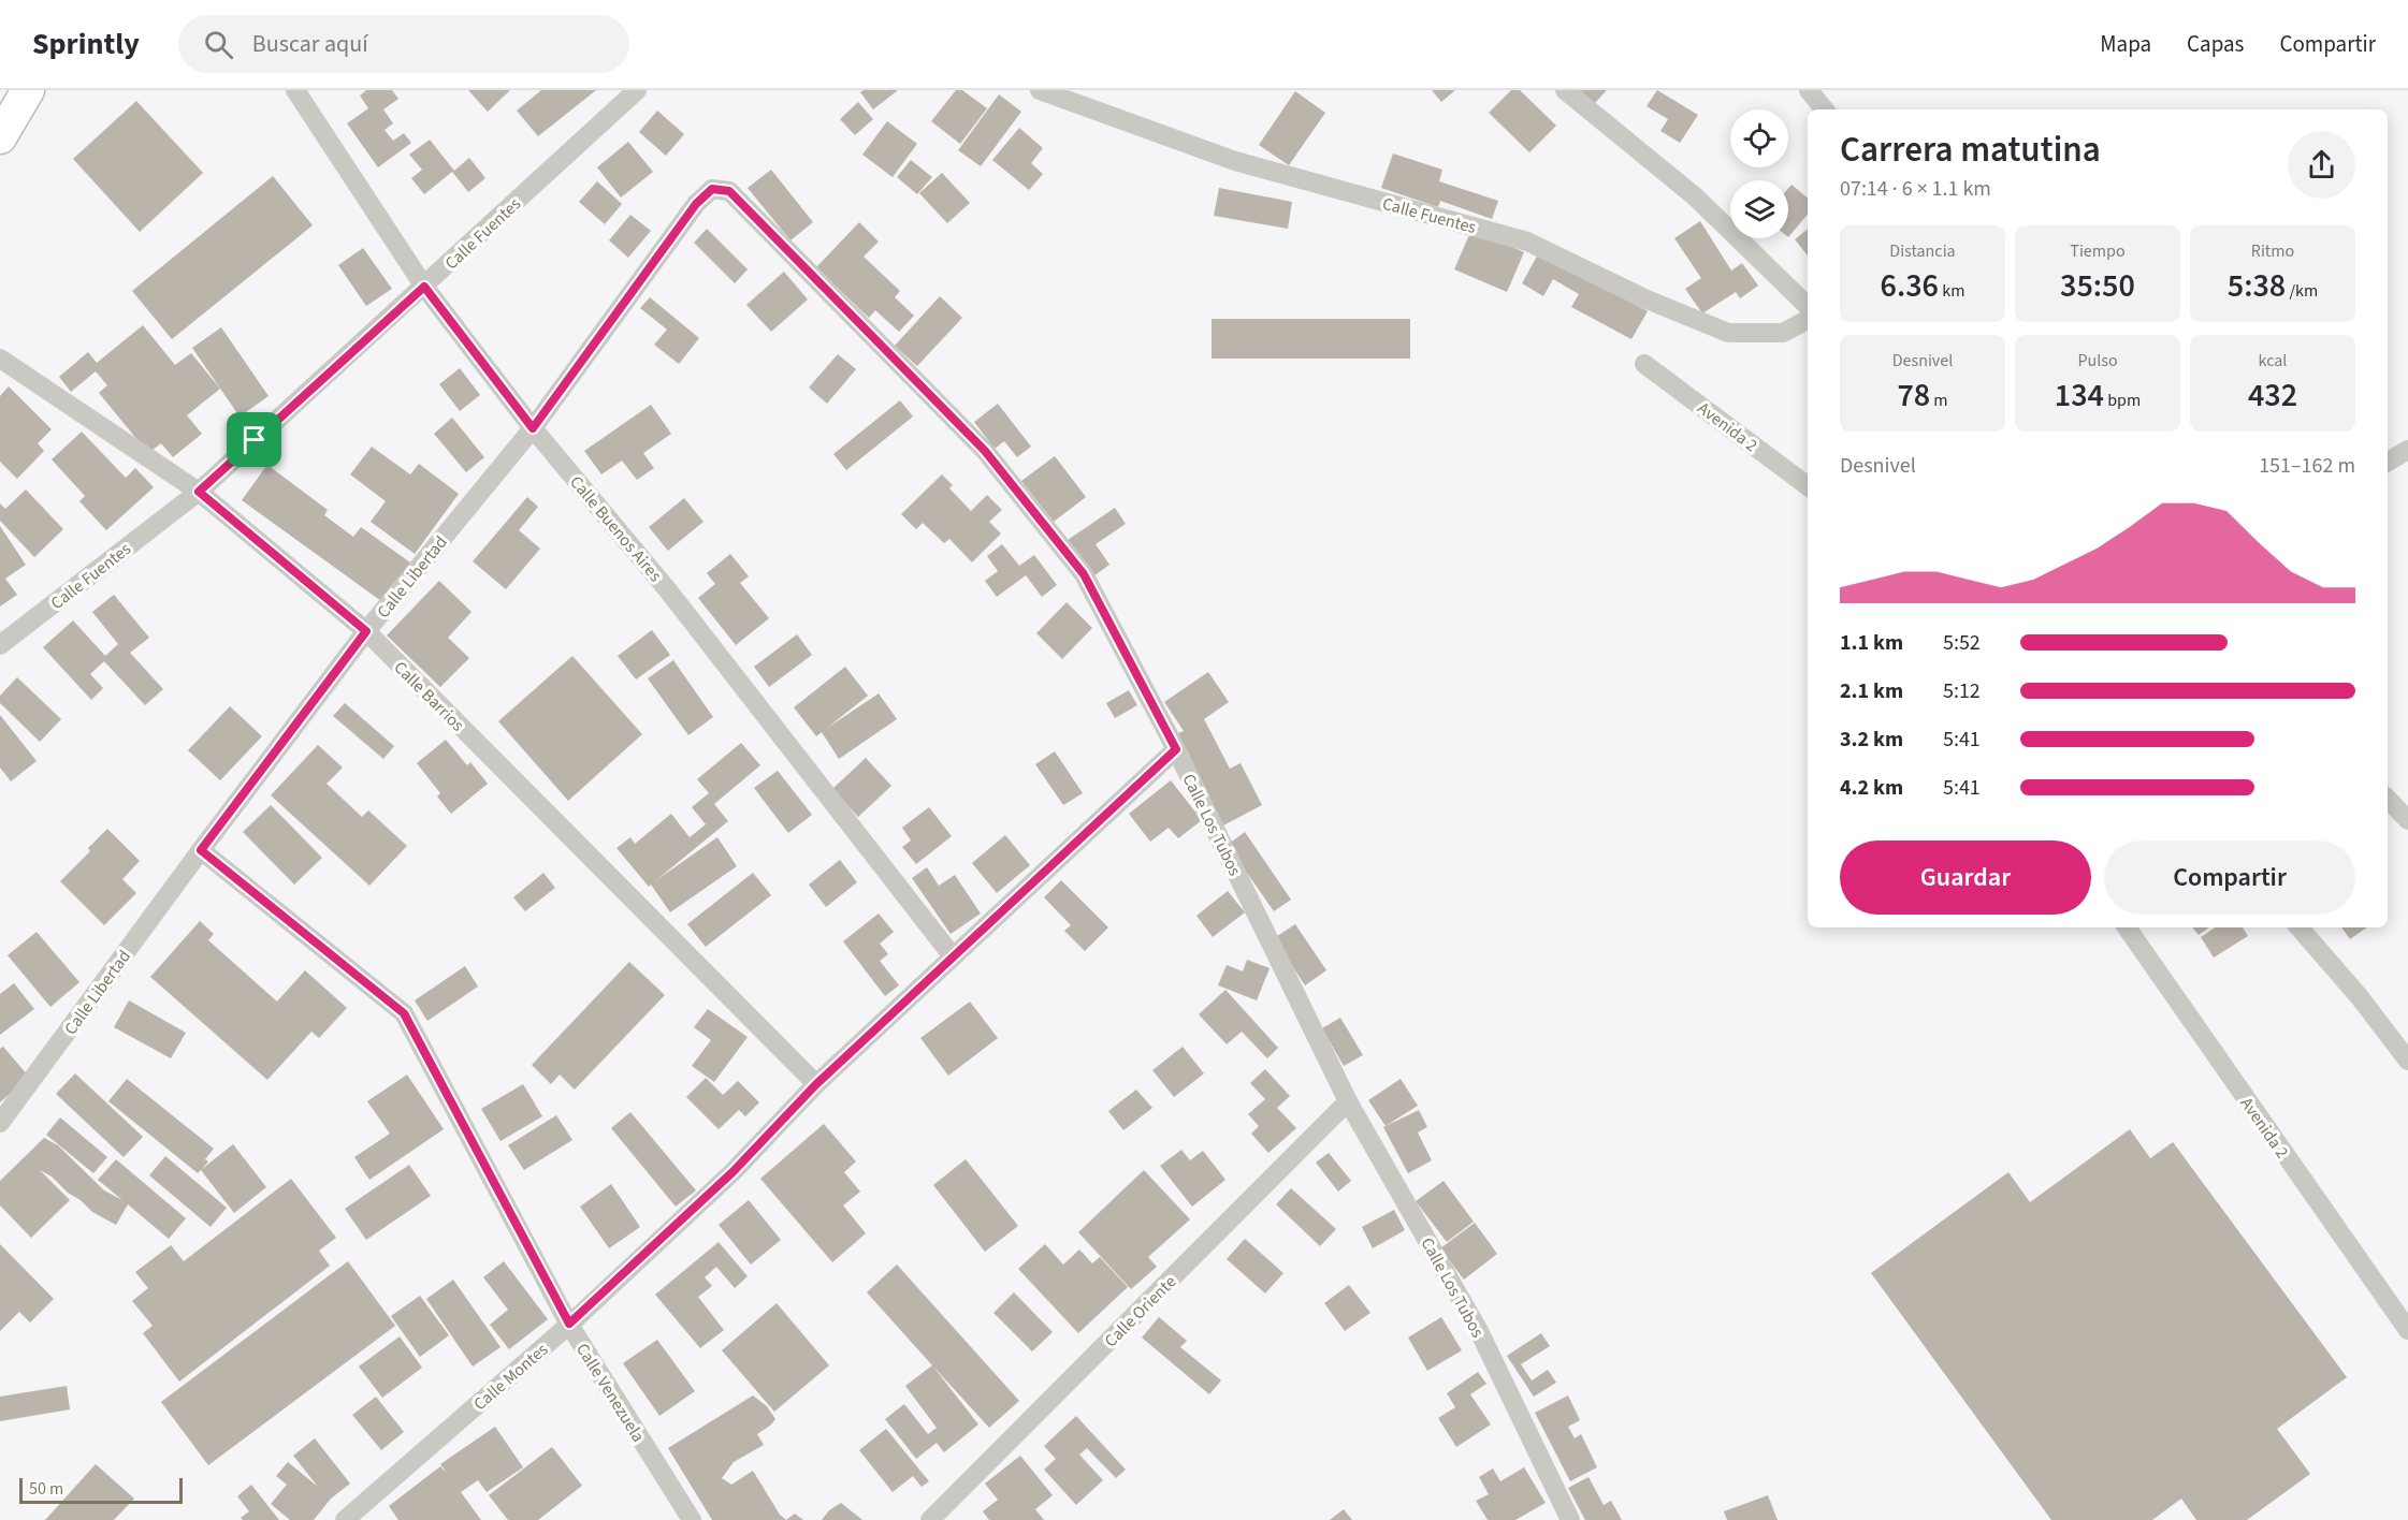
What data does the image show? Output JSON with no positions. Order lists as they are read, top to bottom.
{
  "streets": {
    "street": [
      "Calle Fuentes",
      "Avenida 2",
      "Calle Buenos Aires",
      "Calle Libertad",
      "Calle Barrios",
      "Calle Los Tubos",
      "Calle Oriente",
      "Calle Montes",
      "Calle Venezuela"
    ]
  },
  "crossings": [
    ["Calle Fuentes", "Calle Buenos Aires"],
    ["Calle Fuentes", "Calle Barrios"],
    ["Calle Buenos Aires", "Calle Libertad"],
    ["Calle Buenos Aires", "Calle Montes"],
    ["Calle Libertad", "Calle Barrios"],
    ["Calle Libertad", "Calle Los Tubos"],
    ["Calle Libertad", "Calle Venezuela"],
    ["Calle Barrios", "Calle Montes"],
    ["Calle Los Tubos", "Calle Oriente"],
    ["Calle Los Tubos", "Calle Montes"],
    ["Calle Montes", "Calle Venezuela"]
  ],
  "scale_bar": "50 m",
  "page": {
    "header": "Sprintly",
    "search": "Buscar aquí",
    "nav": ["Mapa", "Capas", "Compartir"],
    "heading": ["Carrera matutina", "07:14 · 6 × 1.1 km"],
    "stats": [
      ["Distancia", "6.36 km"],
      ["Tiempo", "35:50"],
      ["Ritmo", "5:38 /km"],
      ["Desnivel", "78 m"],
      ["Pulso", "134 bpm"],
      ["kcal", "432"]
    ],
    "chart": ["Desnivel", "151–162 m"],
    "list": [
      {
        "name": "1.1 km",
        "note": "5:52"
      },
      {
        "name": "2.1 km",
        "note": "5:12"
      },
      {
        "name": "3.2 km",
        "note": "5:41"
      },
      {
        "name": "4.2 km",
        "note": "5:41"
      }
    ],
    "buttons": ["Guardar", "Compartir"],
    "scale": "50 m"
  }
}
